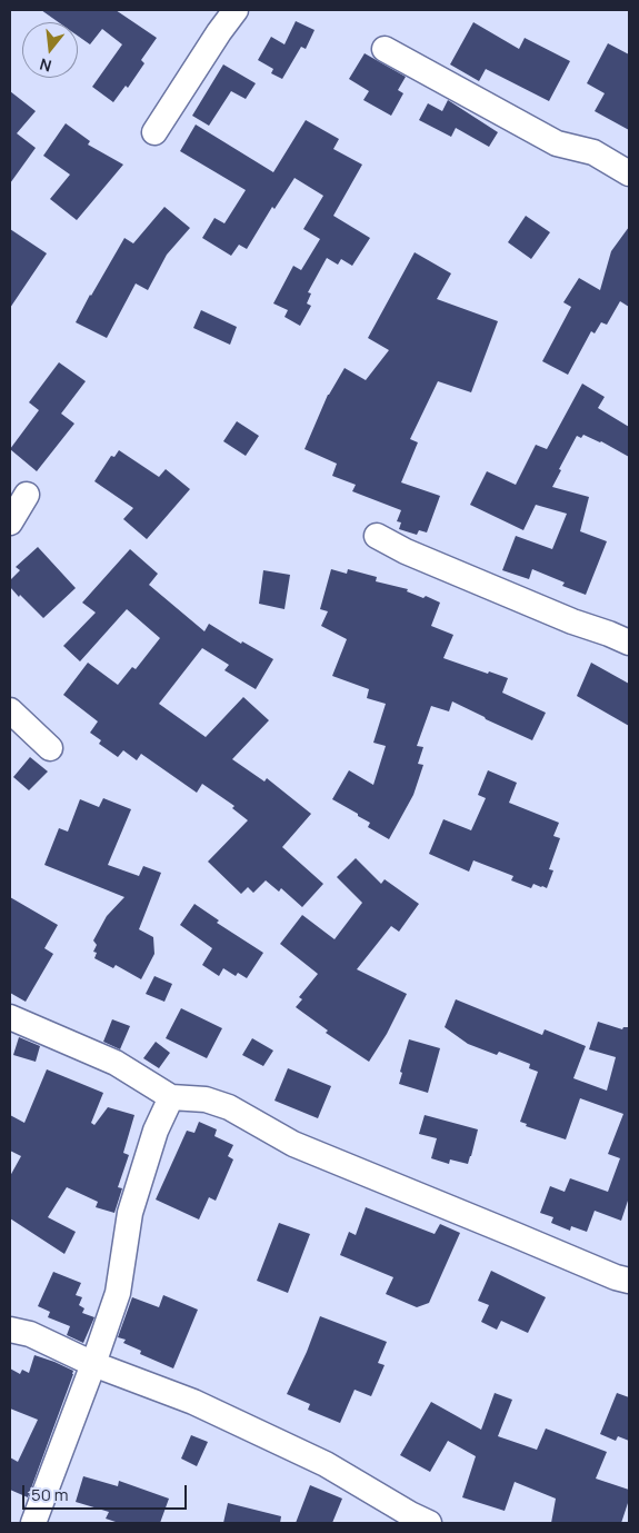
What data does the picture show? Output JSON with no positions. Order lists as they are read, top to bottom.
{
  "scale_bar": "50 m",
  "north": "bottom"
}
